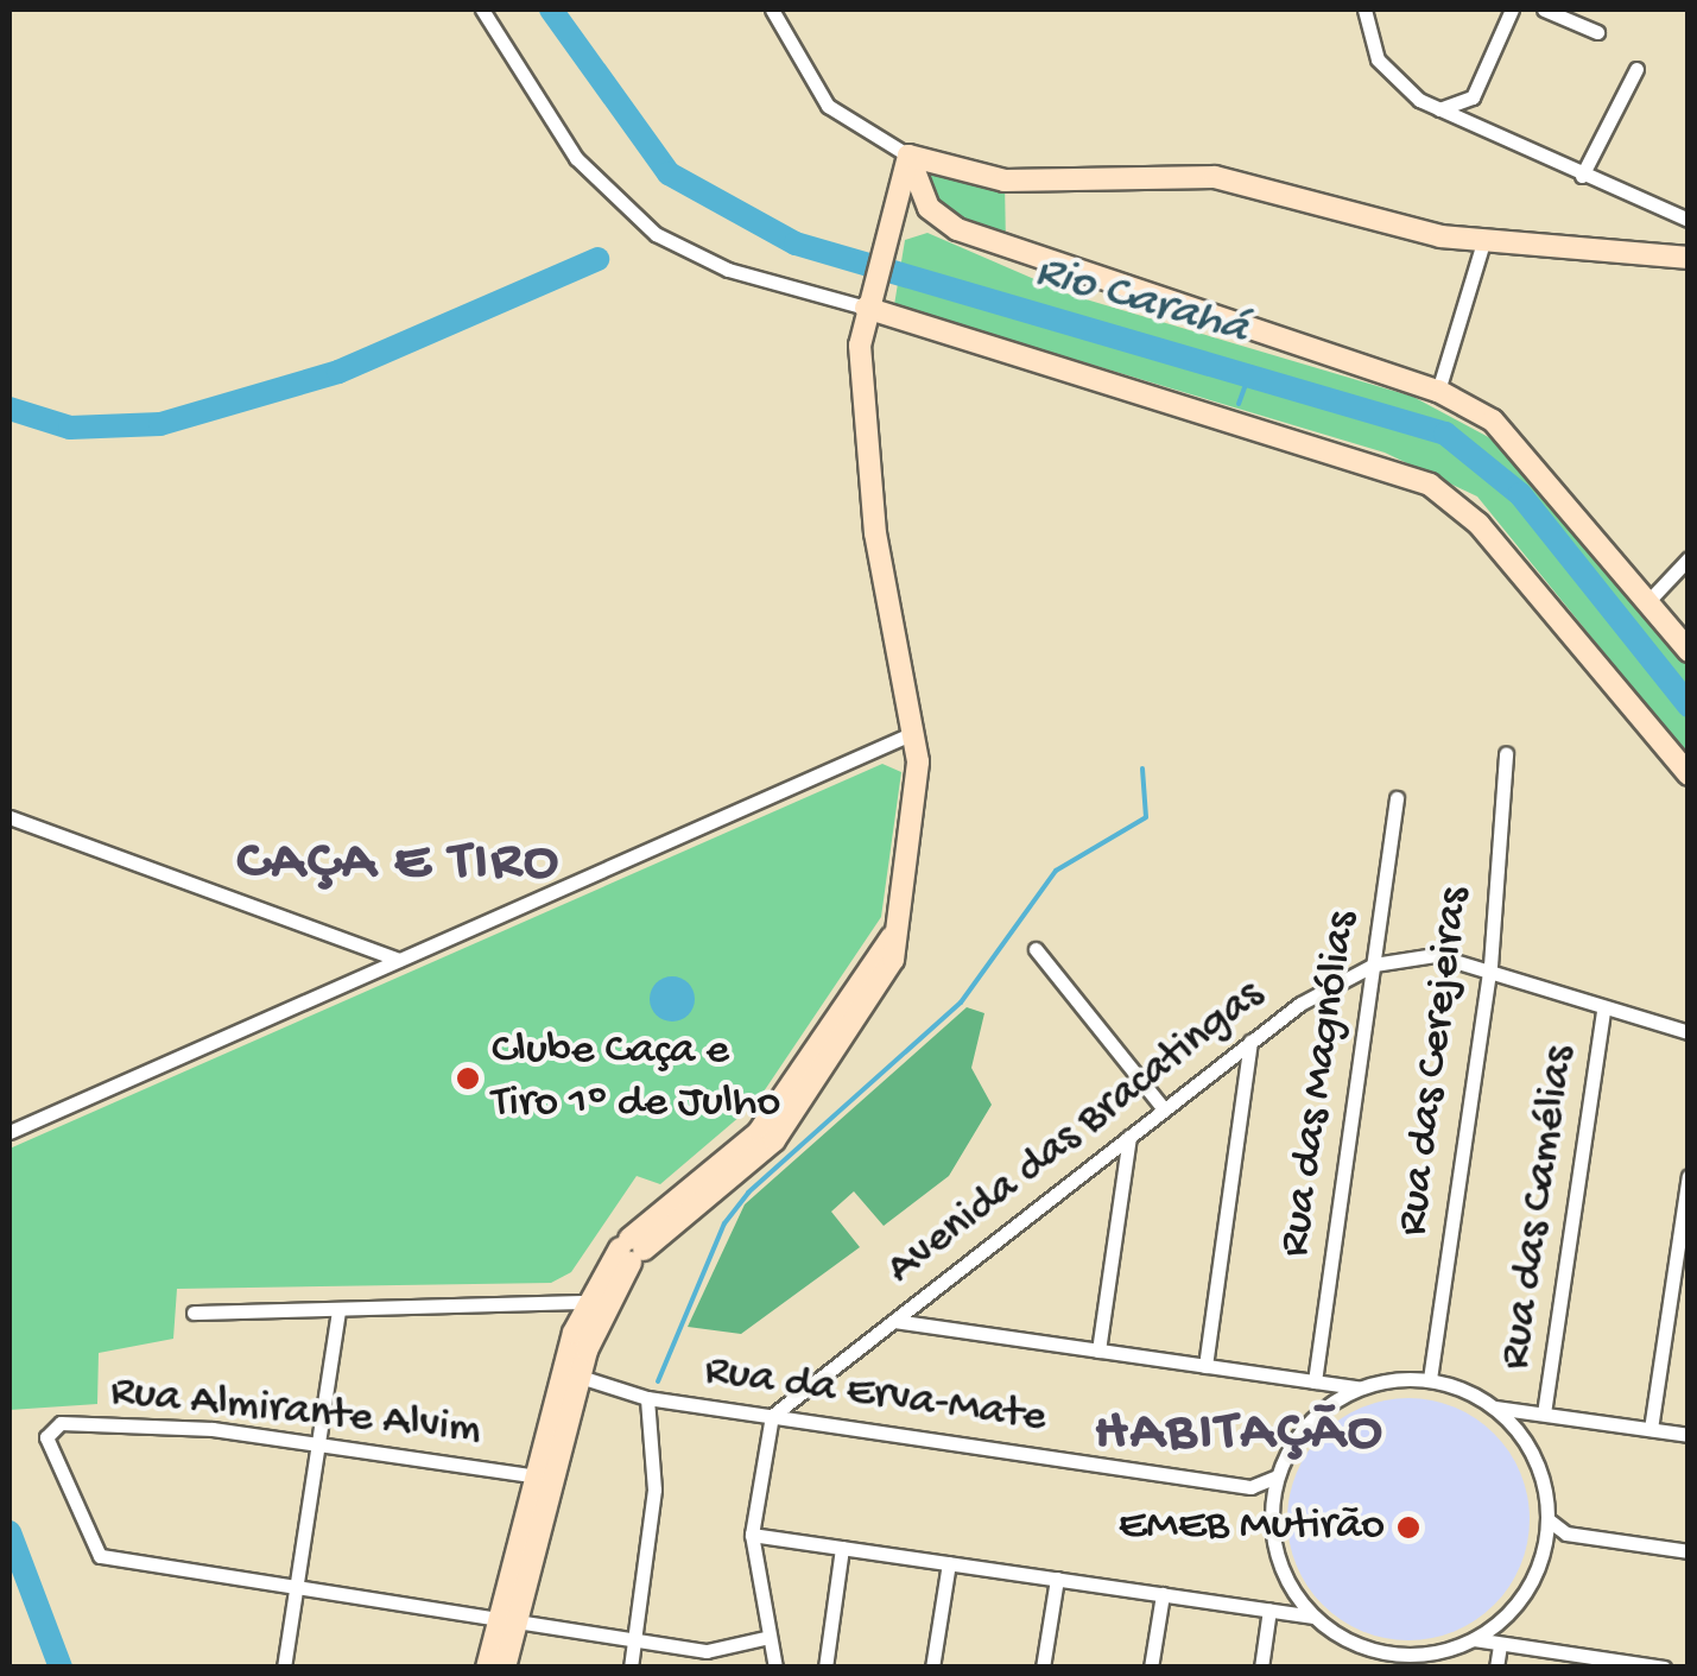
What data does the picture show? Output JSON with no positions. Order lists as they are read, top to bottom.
{
  "streets": {
    "street": [
      "Rua das Cerejeiras",
      "Rua das Magnólias",
      "Avenida das Bracatingas",
      "Rua das Camélias",
      "Rua da Erva-Mate",
      "Rua Almirante Alvim"
    ]
  },
  "crossings": [
    ["Rua das Cerejeiras", "Avenida das Bracatingas"],
    ["Rua das Cerejeiras", "Rua da Erva-Mate"],
    ["Rua das Magnólias", "Avenida das Bracatingas"],
    ["Avenida das Bracatingas", "Rua das Camélias"],
    ["Avenida das Bracatingas", "Rua da Erva-Mate"]
  ],
  "districts": ["CAÇA E TIRO", "HABITAÇÃO"],
  "water": ["Rio Carahá"],
  "places": ["Clube Caça e Tiro 1º de Julho", "EMEB Mutirão"]
}
